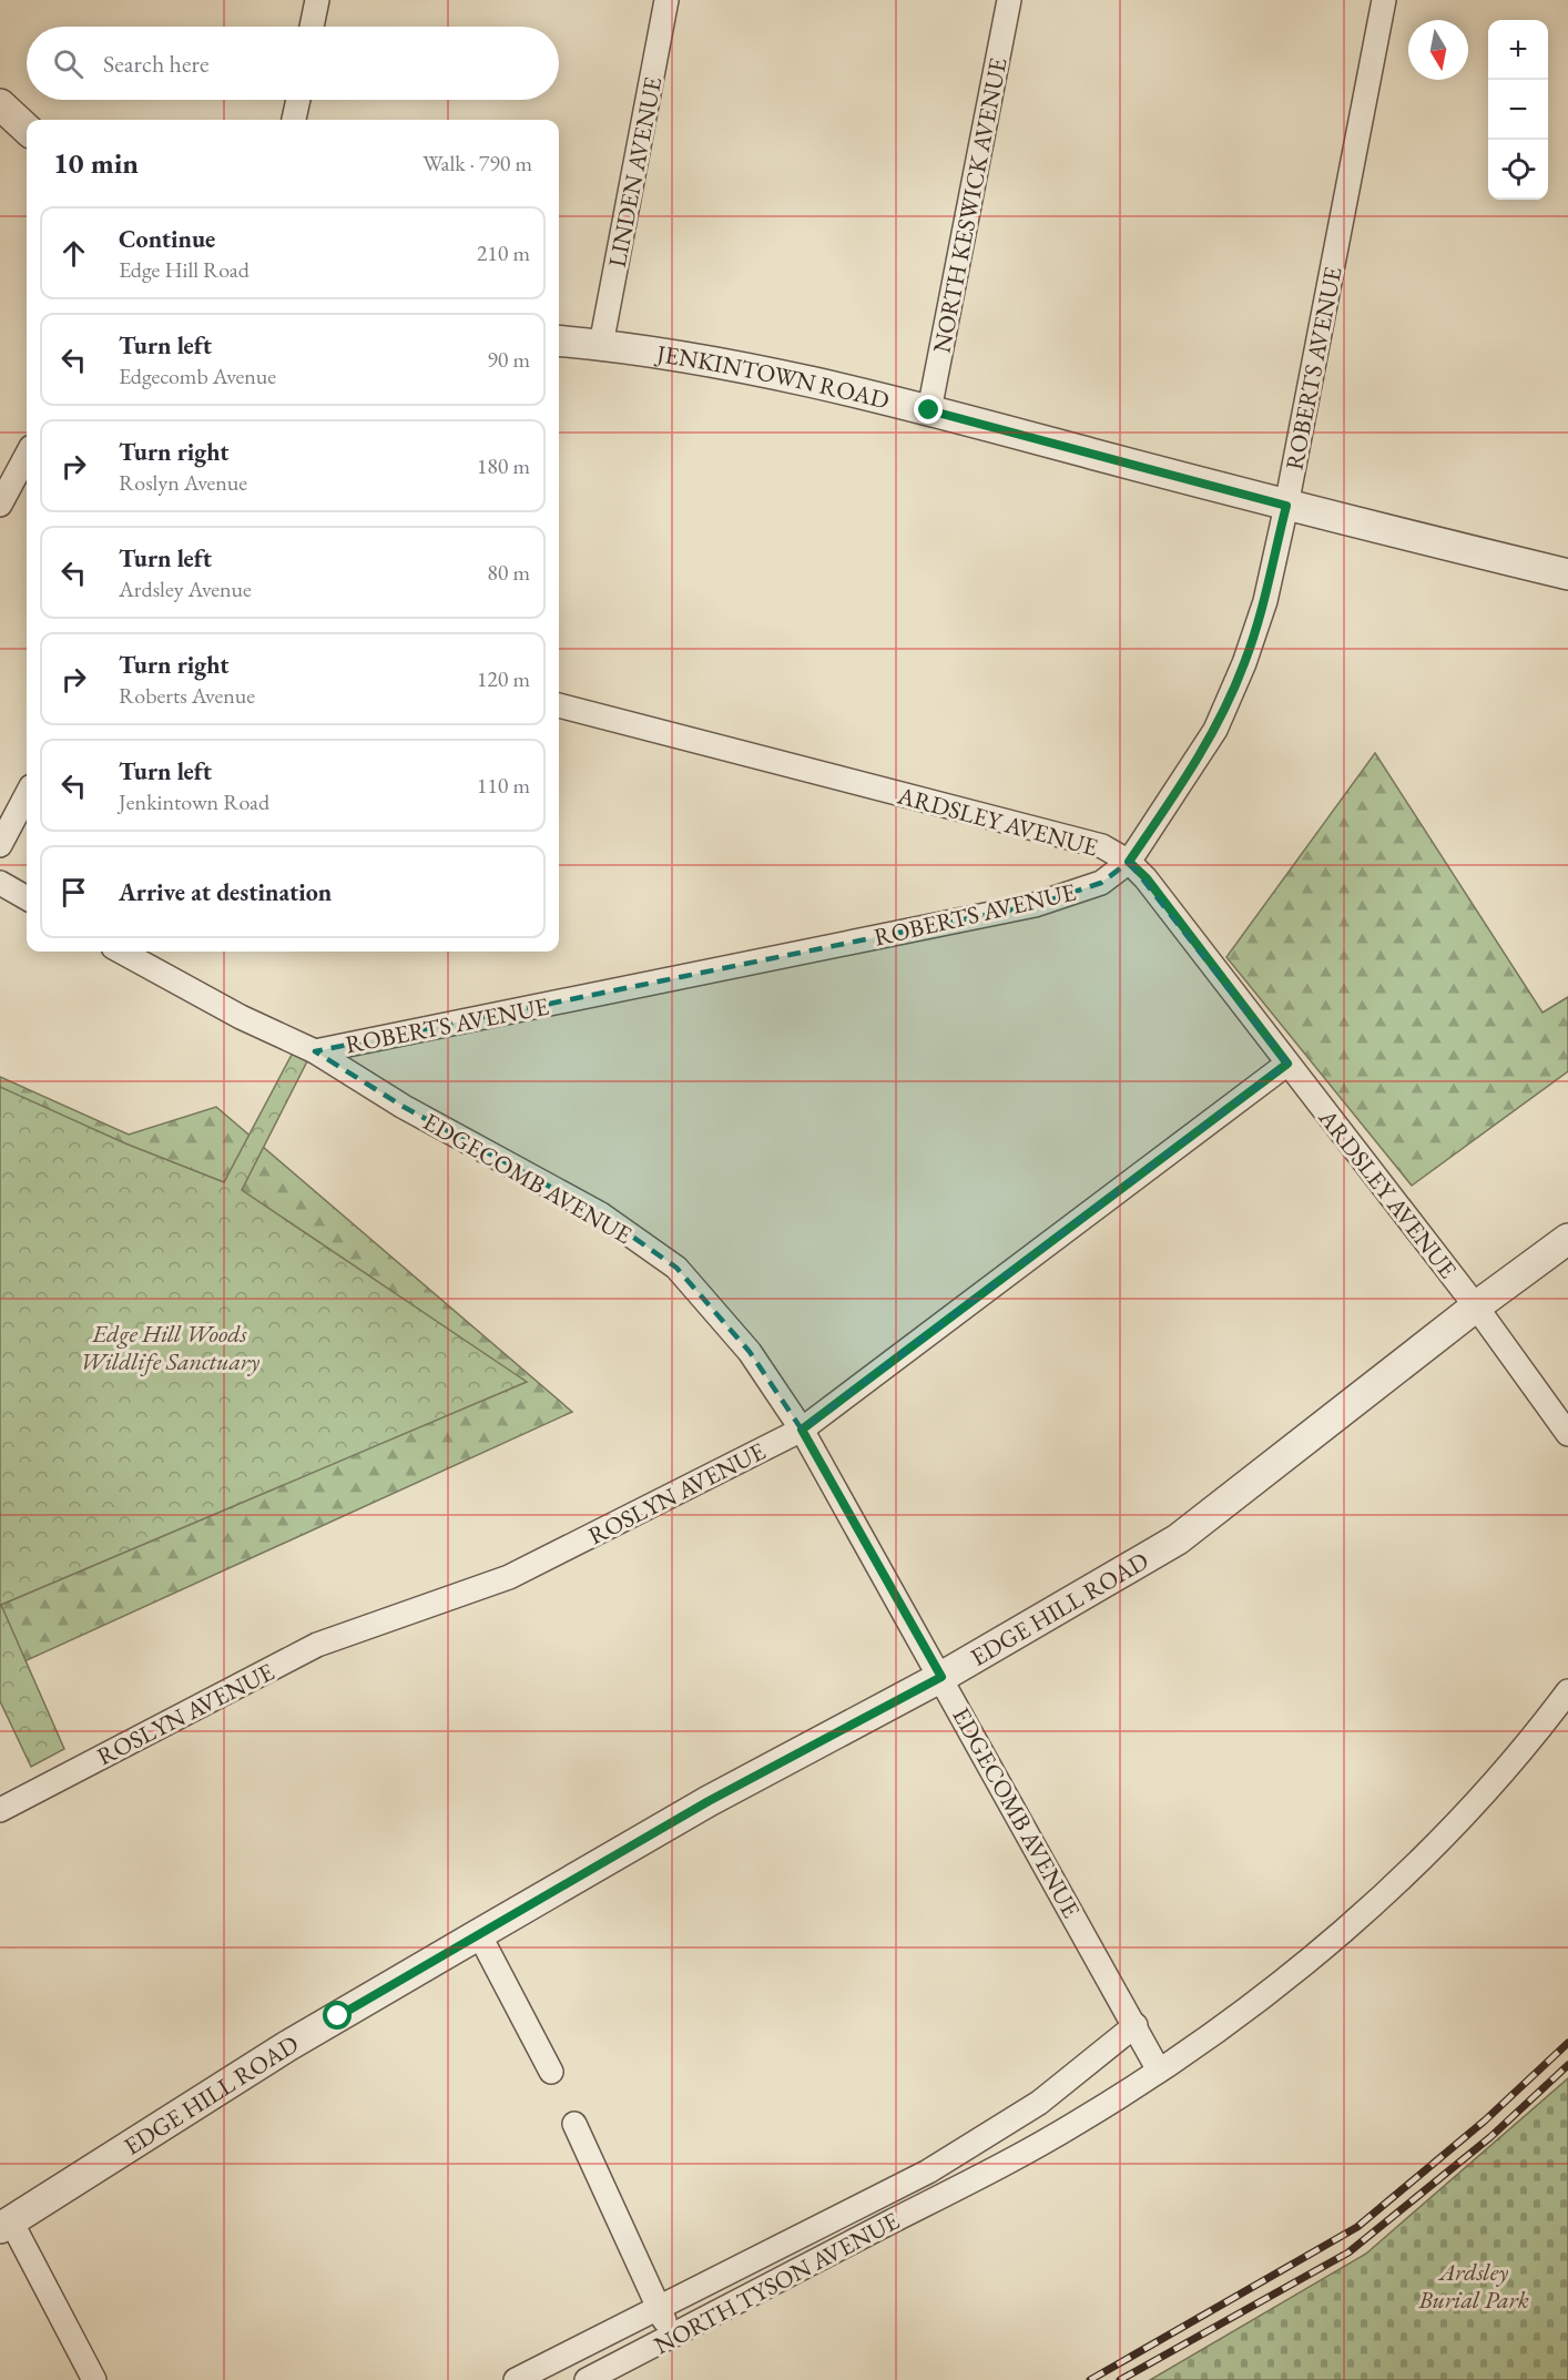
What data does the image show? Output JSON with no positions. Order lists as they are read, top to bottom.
{
  "streets": {
    "street": [
      "LINDEN AVENUE",
      "NORTH KESWICK AVENUE",
      "ROBERTS AVENUE",
      "JENKINTOWN ROAD",
      "ARDSLEY AVENUE",
      "EDGECOMB AVENUE",
      "ROSLYN AVENUE",
      "EDGE HILL ROAD",
      "NORTH TYSON AVENUE"
    ]
  },
  "crossings": [
    ["LINDEN AVENUE", "JENKINTOWN ROAD"],
    ["NORTH KESWICK AVENUE", "JENKINTOWN ROAD"],
    ["ROBERTS AVENUE", "JENKINTOWN ROAD"],
    ["ROBERTS AVENUE", "ARDSLEY AVENUE"],
    ["ROBERTS AVENUE", "EDGECOMB AVENUE"],
    ["ARDSLEY AVENUE", "ROSLYN AVENUE"],
    ["ARDSLEY AVENUE", "EDGE HILL ROAD"],
    ["EDGECOMB AVENUE", "ROSLYN AVENUE"],
    ["EDGECOMB AVENUE", "EDGE HILL ROAD"],
    ["EDGECOMB AVENUE", "NORTH TYSON AVENUE"]
  ],
  "parks": ["Edge Hill Woods Wildlife Sanctuary", "Ardsley Burial Park"],
  "north": "bottom",
  "page": {
    "map_buttons": ["+", "−"],
    "search": "Search here",
    "heading": ["10 min", "Walk · 790 m"],
    "list": [
      ["Continue", "Edge Hill Road", "210 m"],
      ["Turn left", "Edgecomb Avenue", "90 m"],
      ["Turn right", "Roslyn Avenue", "180 m"],
      ["Turn left", "Ardsley Avenue", "80 m"],
      ["Turn right", "Roberts Avenue", "120 m"],
      ["Turn left", "Jenkintown Road", "110 m"],
      "Arrive at destination"
    ]
  }
}
